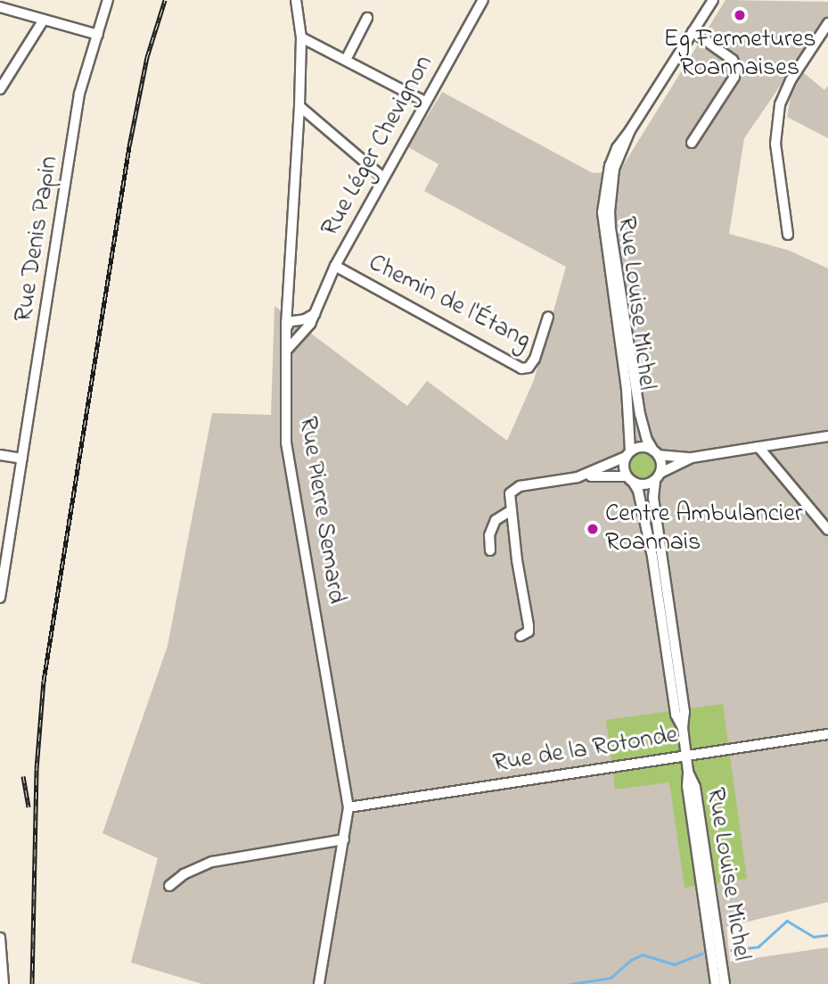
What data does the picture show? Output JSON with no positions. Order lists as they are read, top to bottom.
{
  "streets": {
    "street": [
      "Rue Léger Chevignon",
      "Rue Denis Papin",
      "Chemin de l'Étang",
      "Rue Louise Michel",
      "Rue Pierre Semard",
      "Rue de la Rotonde"
    ]
  },
  "crossings": [
    ["Rue Léger Chevignon", "Chemin de l'Étang"],
    ["Rue Léger Chevignon", "Rue Pierre Semard"],
    ["Rue Louise Michel", "Rue de la Rotonde"],
    ["Rue Pierre Semard", "Rue de la Rotonde"]
  ],
  "places": ["Eg Fermetures Roannaises", "Centre Ambulancier Roannais"]
}
